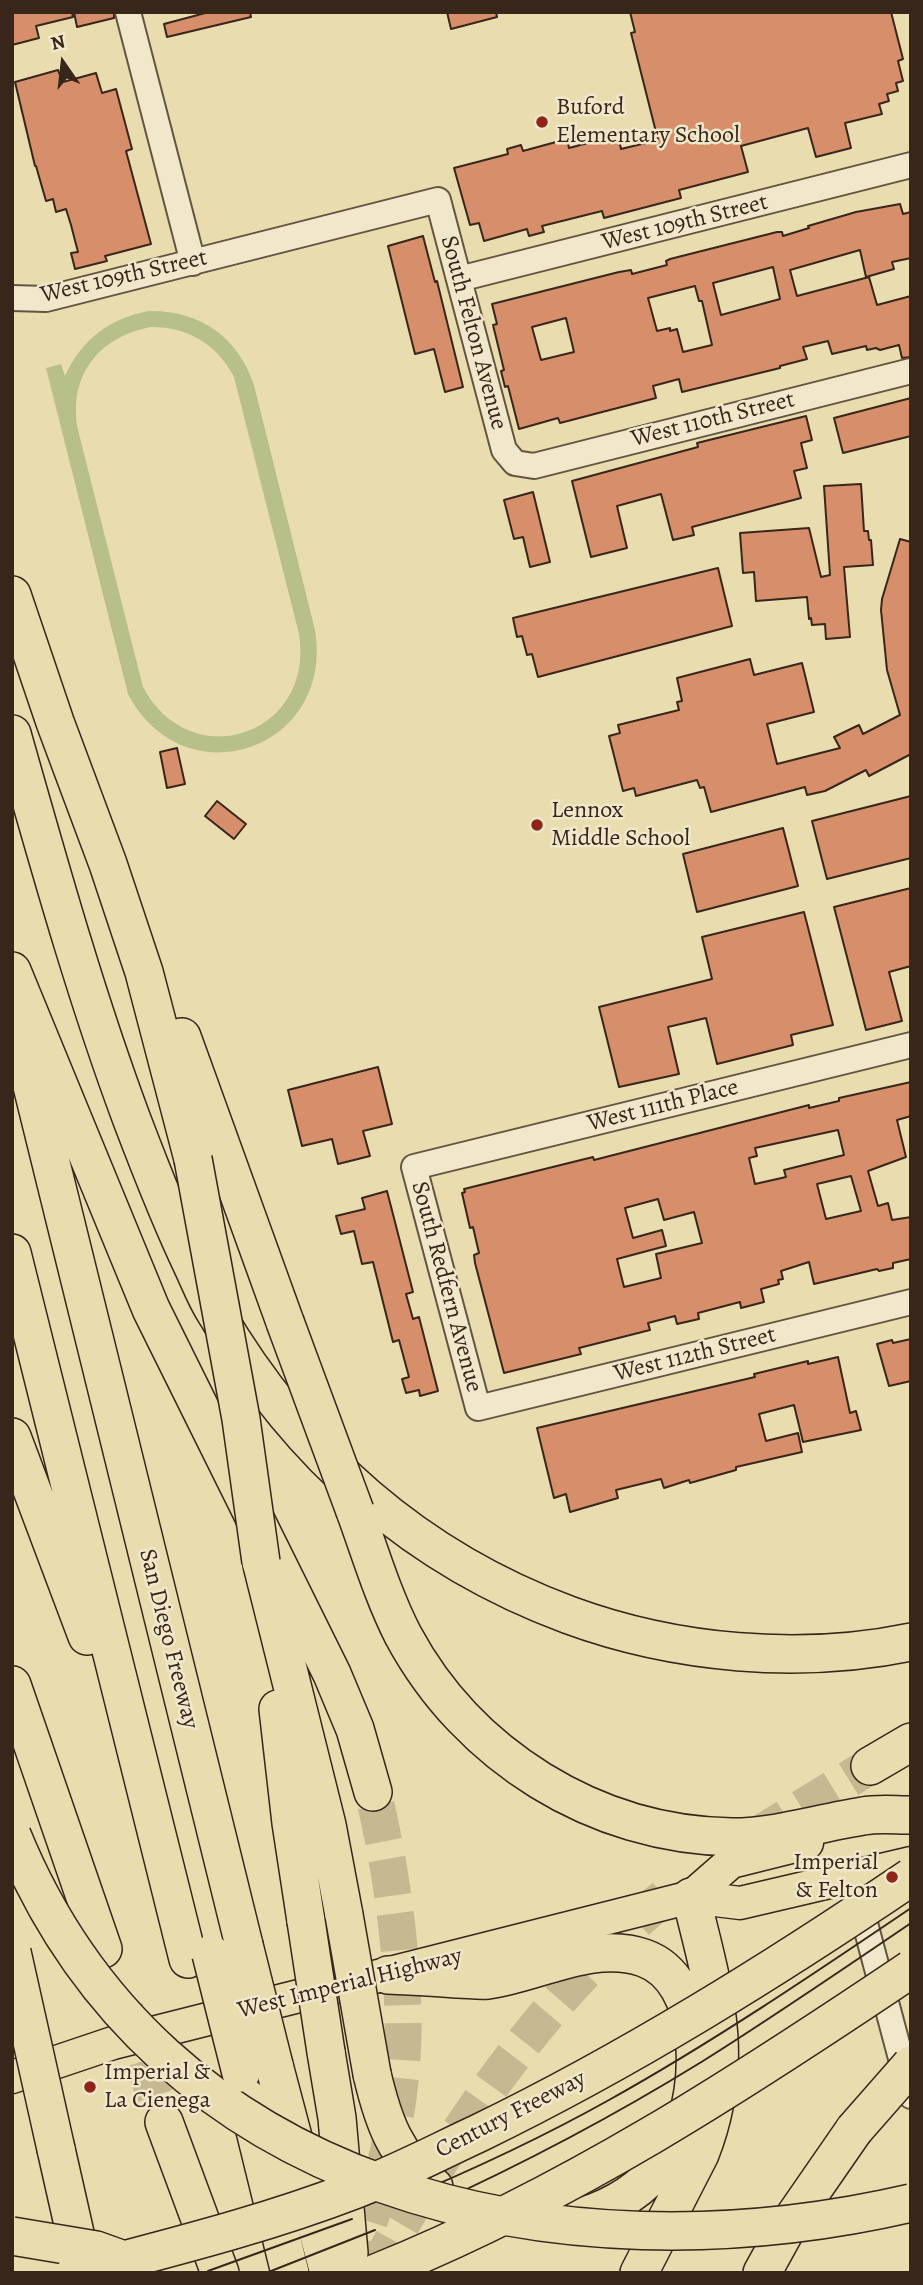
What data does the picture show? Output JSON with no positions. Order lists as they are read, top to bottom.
{
  "streets": {
    "highway": ["San Diego Freeway", "Century Freeway"],
    "main road": ["West Imperial Highway"],
    "street": [
      "West 109th Street",
      "South Felton Avenue",
      "West 110th Street",
      "West 111th Place",
      "South Redfern Avenue",
      "West 112th Street"
    ]
  },
  "crossings": [
    ["West 109th Street", "South Felton Avenue"],
    ["South Felton Avenue", "West 110th Street"],
    ["West 111th Place", "South Redfern Avenue"],
    ["South Redfern Avenue", "West 112th Street"]
  ],
  "places": [
    "Buford Elementary School",
    "Lennox Middle School",
    "Imperial & Felton",
    "Imperial & La Cienega"
  ],
  "north": "top"
}
